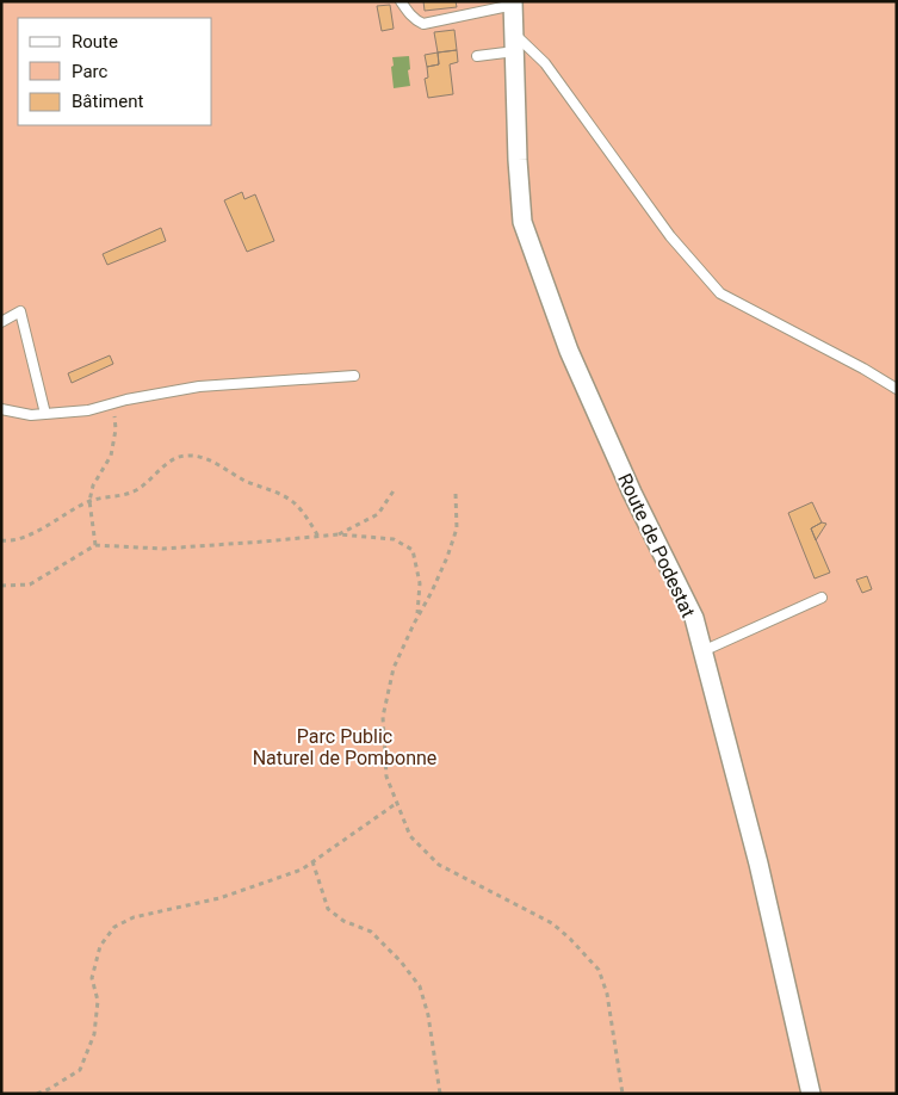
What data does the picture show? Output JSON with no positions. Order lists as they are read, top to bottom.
{
  "streets": {
    "street": ["Route de Podestat"]
  },
  "parks": ["Parc Public Naturel de Pombonne"],
  "legend": ["Route", "Parc", "Bâtiment"]
}
